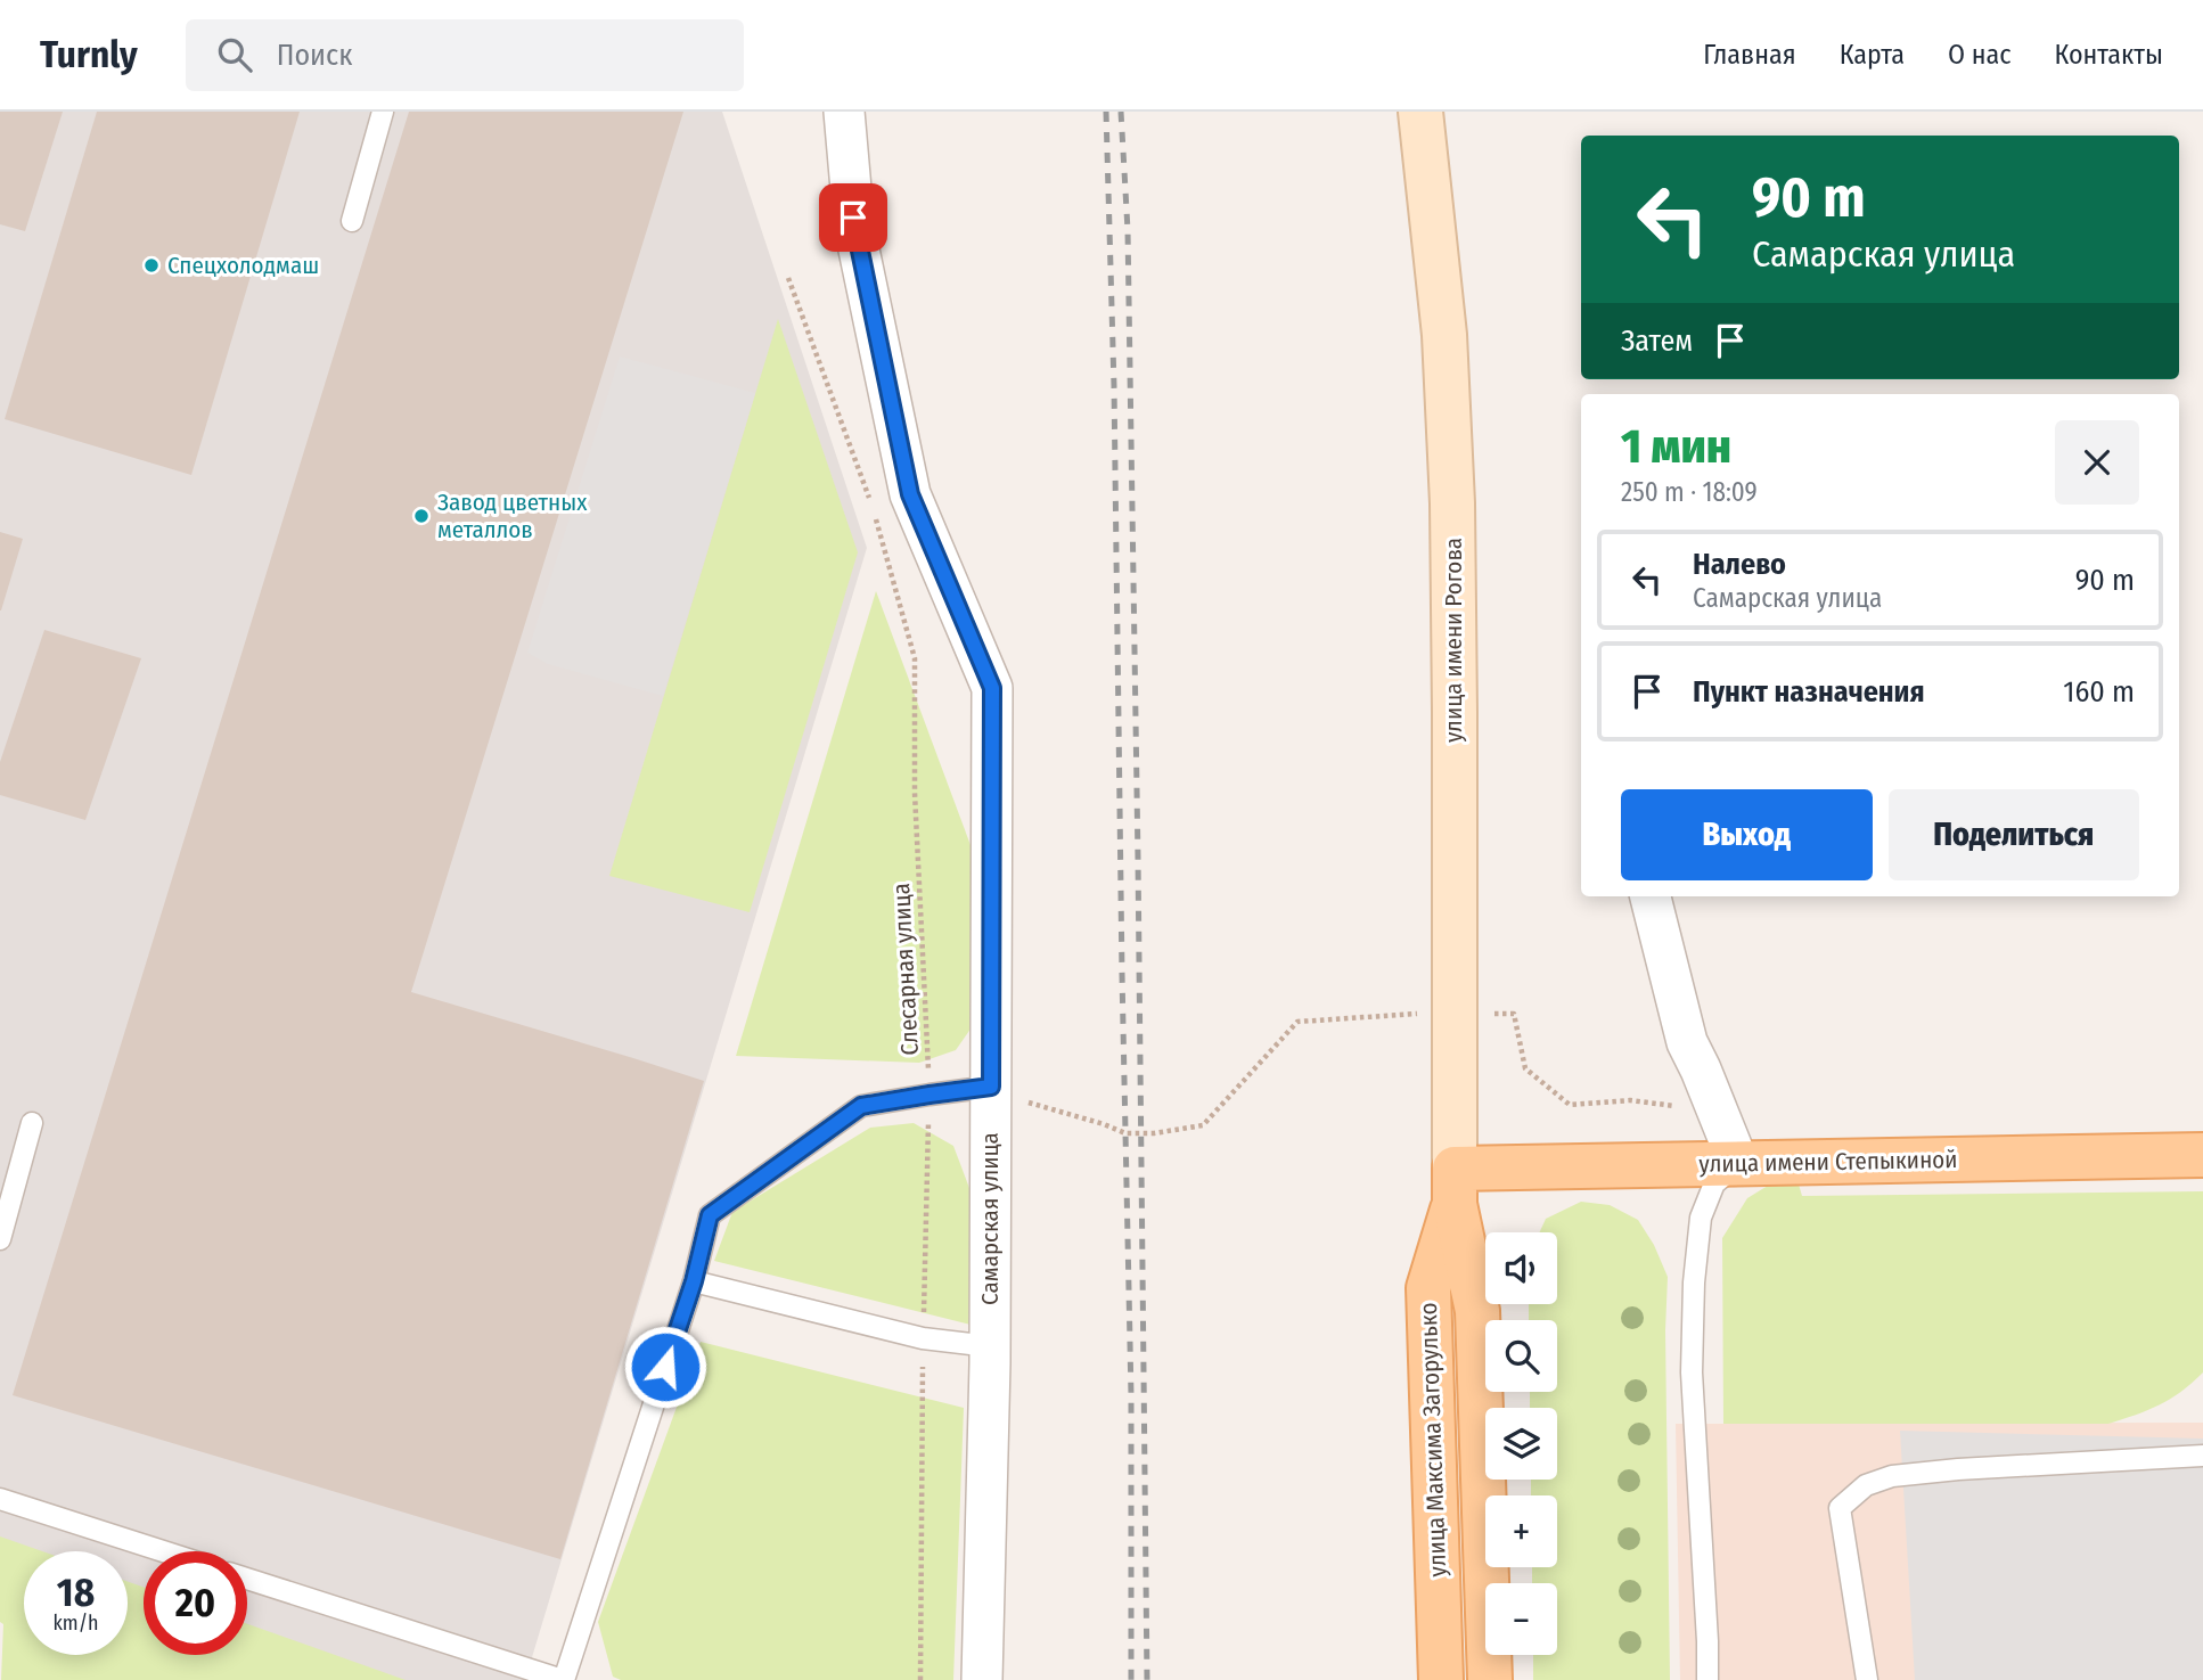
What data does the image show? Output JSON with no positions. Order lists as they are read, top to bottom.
{
  "streets": {
    "main road": ["улица имени Рогова", "улица имени Степыкиной", "улица Максима Загорулько"],
    "street": ["Самарская улица"],
    "path": ["Слесарная улица"]
  },
  "crossings": [
    ["улица имени Рогова", "улица имени Степыкиной"],
    ["улица имени Рогова", "улица Максима Загорулько"],
    ["улица имени Степыкиной", "улица Максима Загорулько"]
  ],
  "places": ["Спецхолодмаш", "Завод цветных металлов"],
  "page": {
    "header": "Turnly",
    "search": "Поиск",
    "nav": [
      "Главная",
      "Карта",
      "О нас",
      "Контакты"
    ],
    "turn": ["90 m", "Самарская улица"],
    "then": "Затем",
    "heading": ["1 мин", "250 m · 18:09"],
    "list": [
      {
        "name": "Налево",
        "note": "Самарская улица",
        "value": "90 m"
      },
      {
        "name": "Пункт назначения",
        "value": "160 m"
      }
    ],
    "buttons": ["Выход", "Поделиться"],
    "map_buttons": ["+", "−"],
    "speed": "18 km/h",
    "limit": "20"
  }
}
